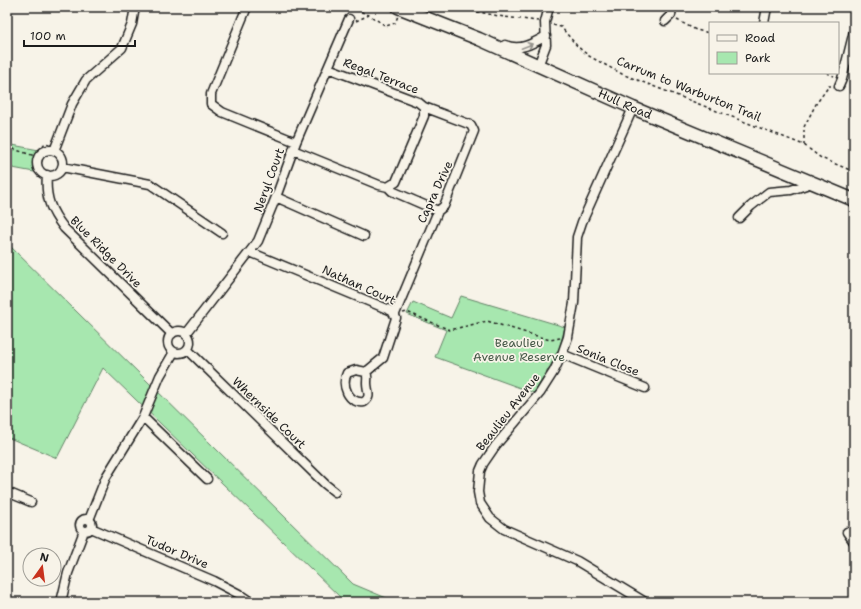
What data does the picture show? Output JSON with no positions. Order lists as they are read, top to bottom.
{
  "streets": {
    "main road": ["Hull Road"],
    "street": [
      "Regal Terrace",
      "Neryl Court",
      "Capra Drive",
      "Blue Ridge Drive",
      "Nathan Court",
      "Sonia Close",
      "Beaulieu Avenue",
      "Whernside Court",
      "Tudor Drive"
    ],
    "path": ["Carrum to Warburton Trail"]
  },
  "crossings": [
    ["Regal Terrace", "Neryl Court"],
    ["Regal Terrace", "Capra Drive"],
    ["Hull Road", "Beaulieu Avenue"],
    ["Neryl Court", "Blue Ridge Drive"],
    ["Neryl Court", "Nathan Court"],
    ["Neryl Court", "Whernside Court"],
    ["Capra Drive", "Nathan Court"],
    ["Blue Ridge Drive", "Whernside Court"],
    ["Sonia Close", "Beaulieu Avenue"]
  ],
  "parks": ["Beaulieu Avenue Reserve"],
  "legend": ["Road", "Park"],
  "scale_bar": "100 m",
  "north": "top"
}
